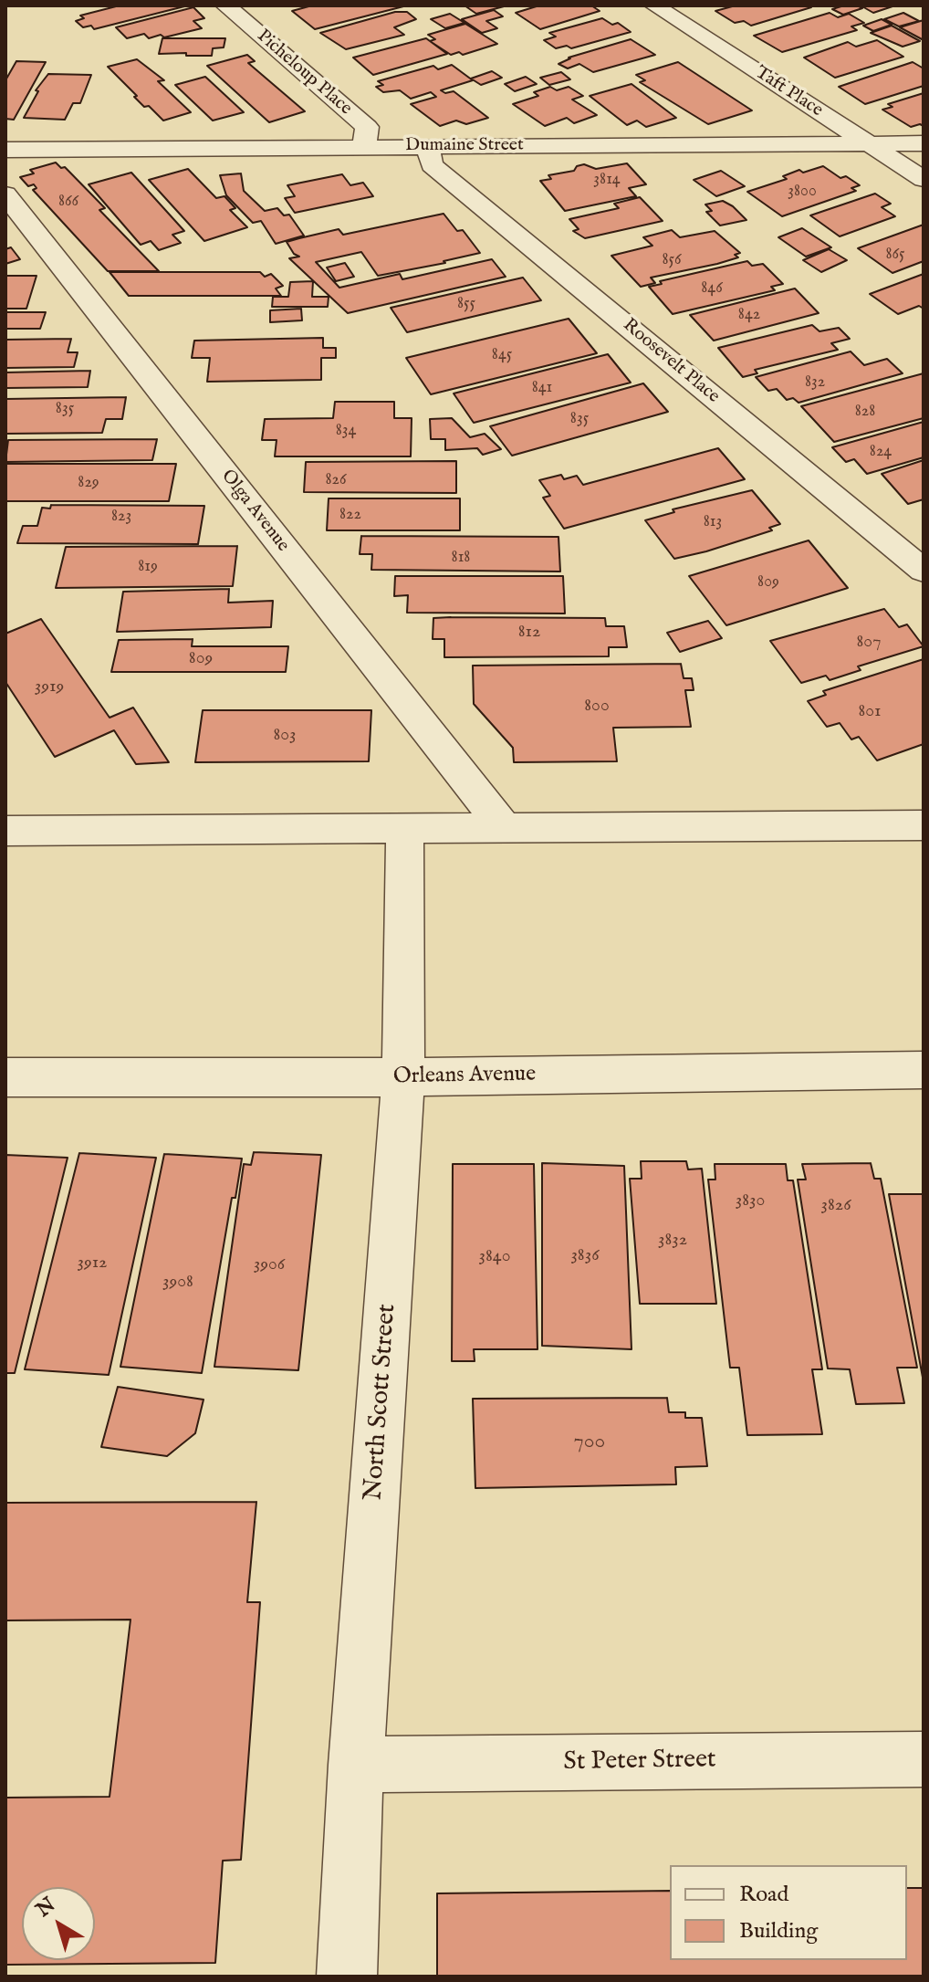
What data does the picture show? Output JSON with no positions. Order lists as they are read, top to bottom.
{
  "streets": {
    "street": [
      "Picheloup Place",
      "Taft Place",
      "Dumaine Street",
      "Roosevelt Place",
      "Olga Avenue",
      "Orleans Avenue",
      "North Scott Street",
      "St Peter Street"
    ]
  },
  "crossings": [
    ["Picheloup Place", "Dumaine Street"],
    ["Taft Place", "Dumaine Street"],
    ["Dumaine Street", "Roosevelt Place"],
    ["Orleans Avenue", "North Scott Street"],
    ["North Scott Street", "St Peter Street"]
  ],
  "house_numbers": [
    "3814",
    "3800",
    "866",
    "865",
    "856",
    "846",
    "855",
    "842",
    "845",
    "832",
    "841",
    "835",
    "828",
    "835",
    "834",
    "824",
    "826",
    "829",
    "822",
    "823",
    "813",
    "818",
    "819",
    "809",
    "812",
    "807",
    "809",
    "3919",
    "800",
    "801",
    "803",
    "3830",
    "3826",
    "3832",
    "3836",
    "3840",
    "3912",
    "3906",
    "3908",
    "700"
  ],
  "legend": ["Road", "Building"],
  "north": "top left"
}
